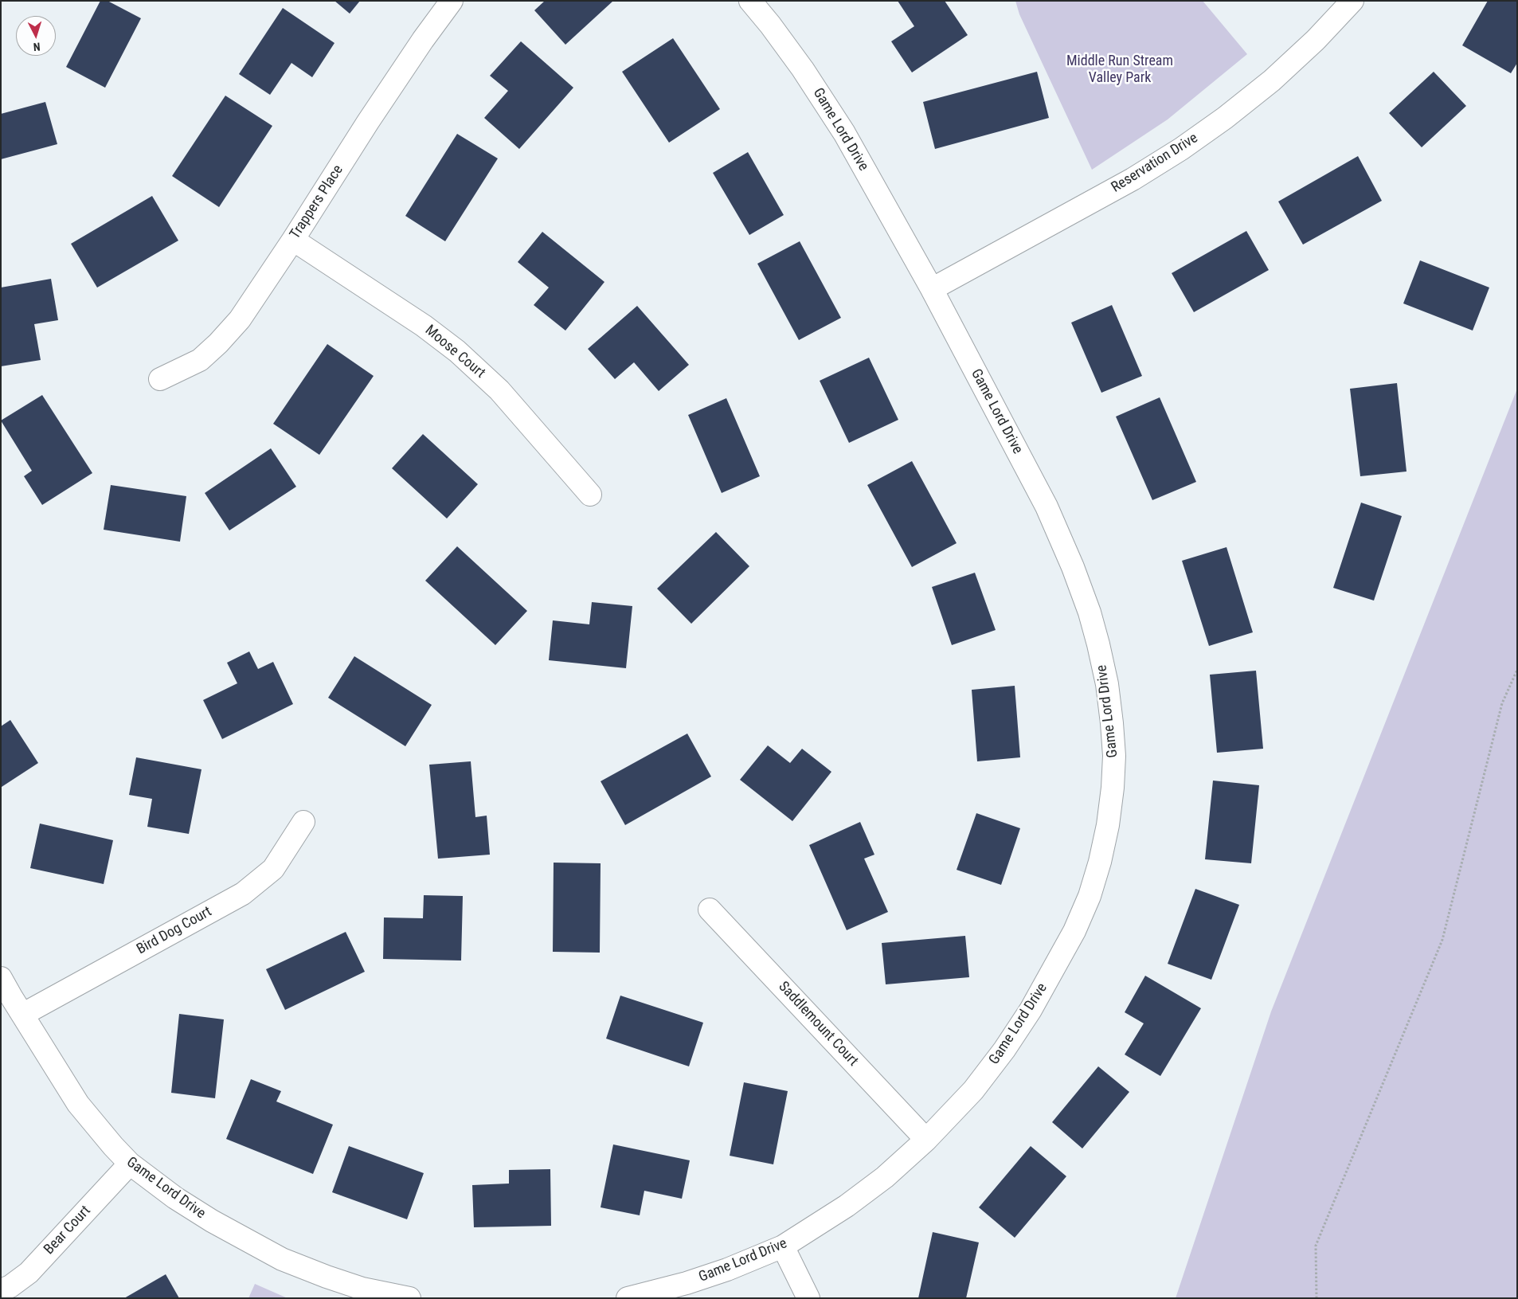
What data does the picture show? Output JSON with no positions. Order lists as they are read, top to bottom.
{
  "streets": {
    "street": [
      "Game Lord Drive",
      "Reservation Drive",
      "Trappers Place",
      "Moose Court",
      "Bird Dog Court",
      "Saddlemount Court",
      "Bear Court"
    ]
  },
  "crossings": [
    ["Game Lord Drive", "Reservation Drive"],
    ["Game Lord Drive", "Bird Dog Court"],
    ["Game Lord Drive", "Saddlemount Court"],
    ["Game Lord Drive", "Bear Court"],
    ["Trappers Place", "Moose Court"]
  ],
  "parks": ["Middle Run Stream Valley Park"],
  "north": "bottom"
}
